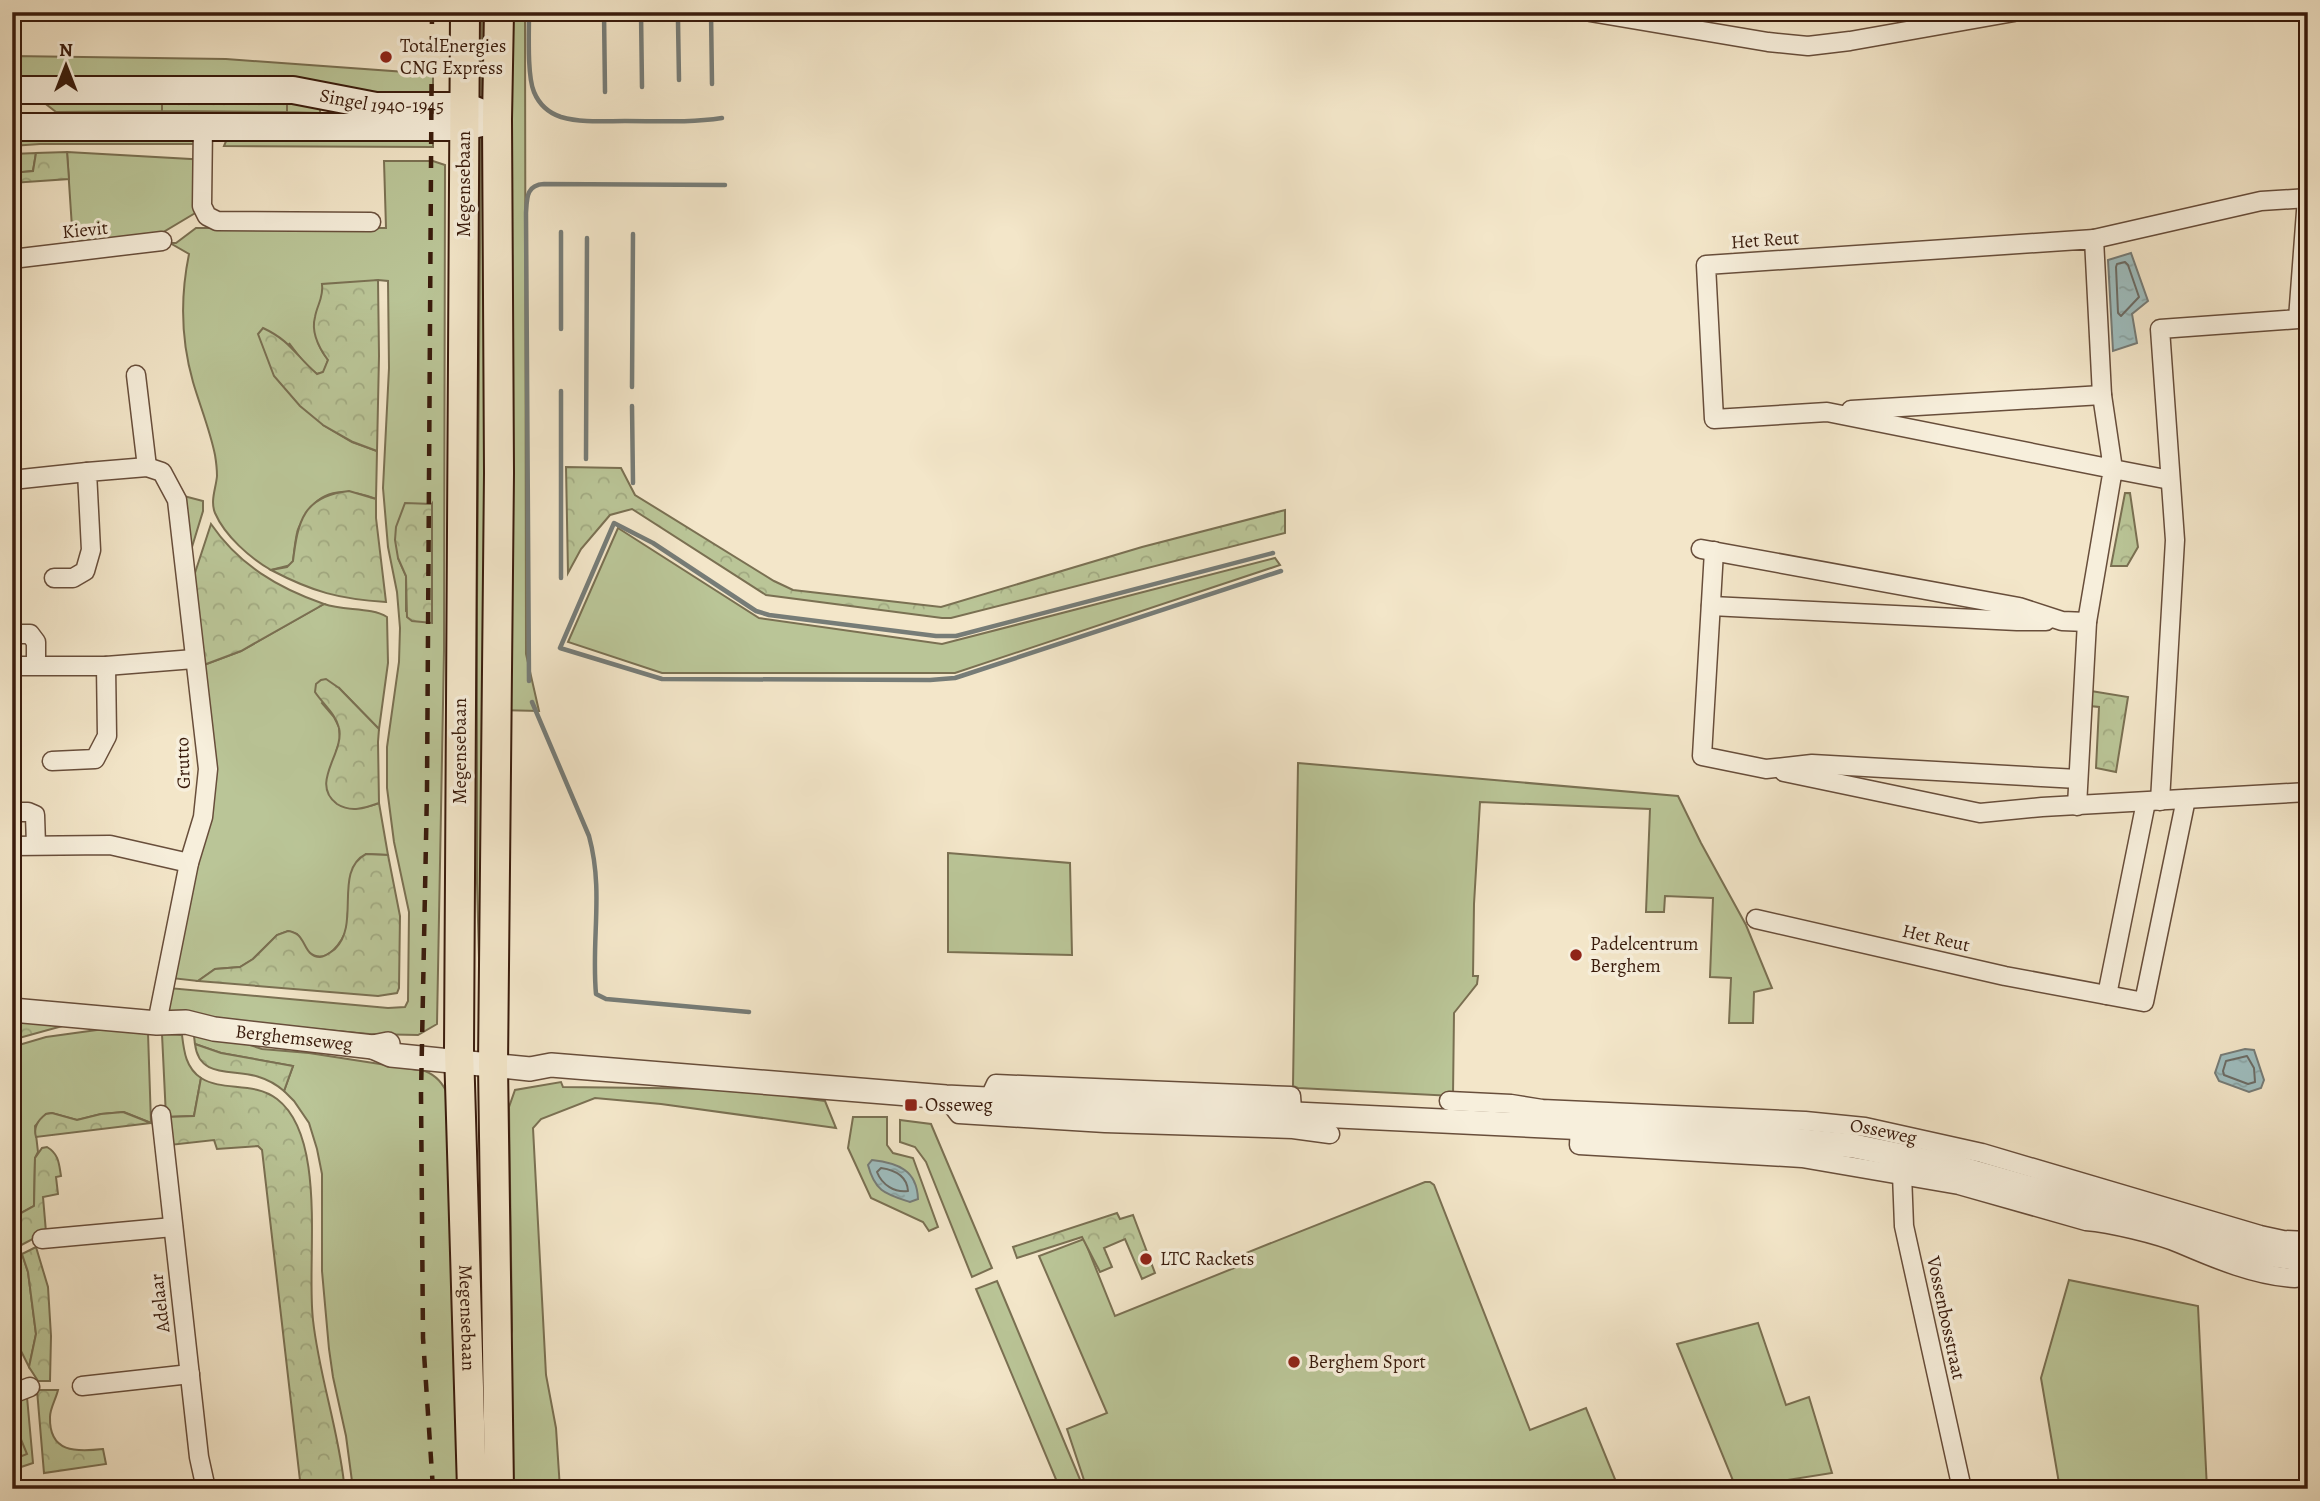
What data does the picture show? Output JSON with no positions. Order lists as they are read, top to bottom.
{
  "streets": {
    "main road": ["Singel 1940-1945", "Megensebaan"],
    "street": [
      "Kievit",
      "Het Reut",
      "Grutto",
      "Berghemseweg",
      "Osseweg",
      "Adelaar",
      "Vossenbosstraat"
    ]
  },
  "crossings": [
    ["Singel 1940-1945", "Megensebaan"],
    ["Megensebaan", "Berghemseweg"],
    ["Megensebaan", "Osseweg"],
    ["Grutto", "Berghemseweg"],
    ["Berghemseweg", "Osseweg"],
    ["Osseweg", "Vossenbosstraat"]
  ],
  "places": {
    "other": [
      "TotalEnergies CNG Express",
      "Padelcentrum Berghem",
      "LTC Rackets",
      "Berghem Sport"
    ],
    "transit": ["Osseweg"]
  },
  "north": "top"
}
